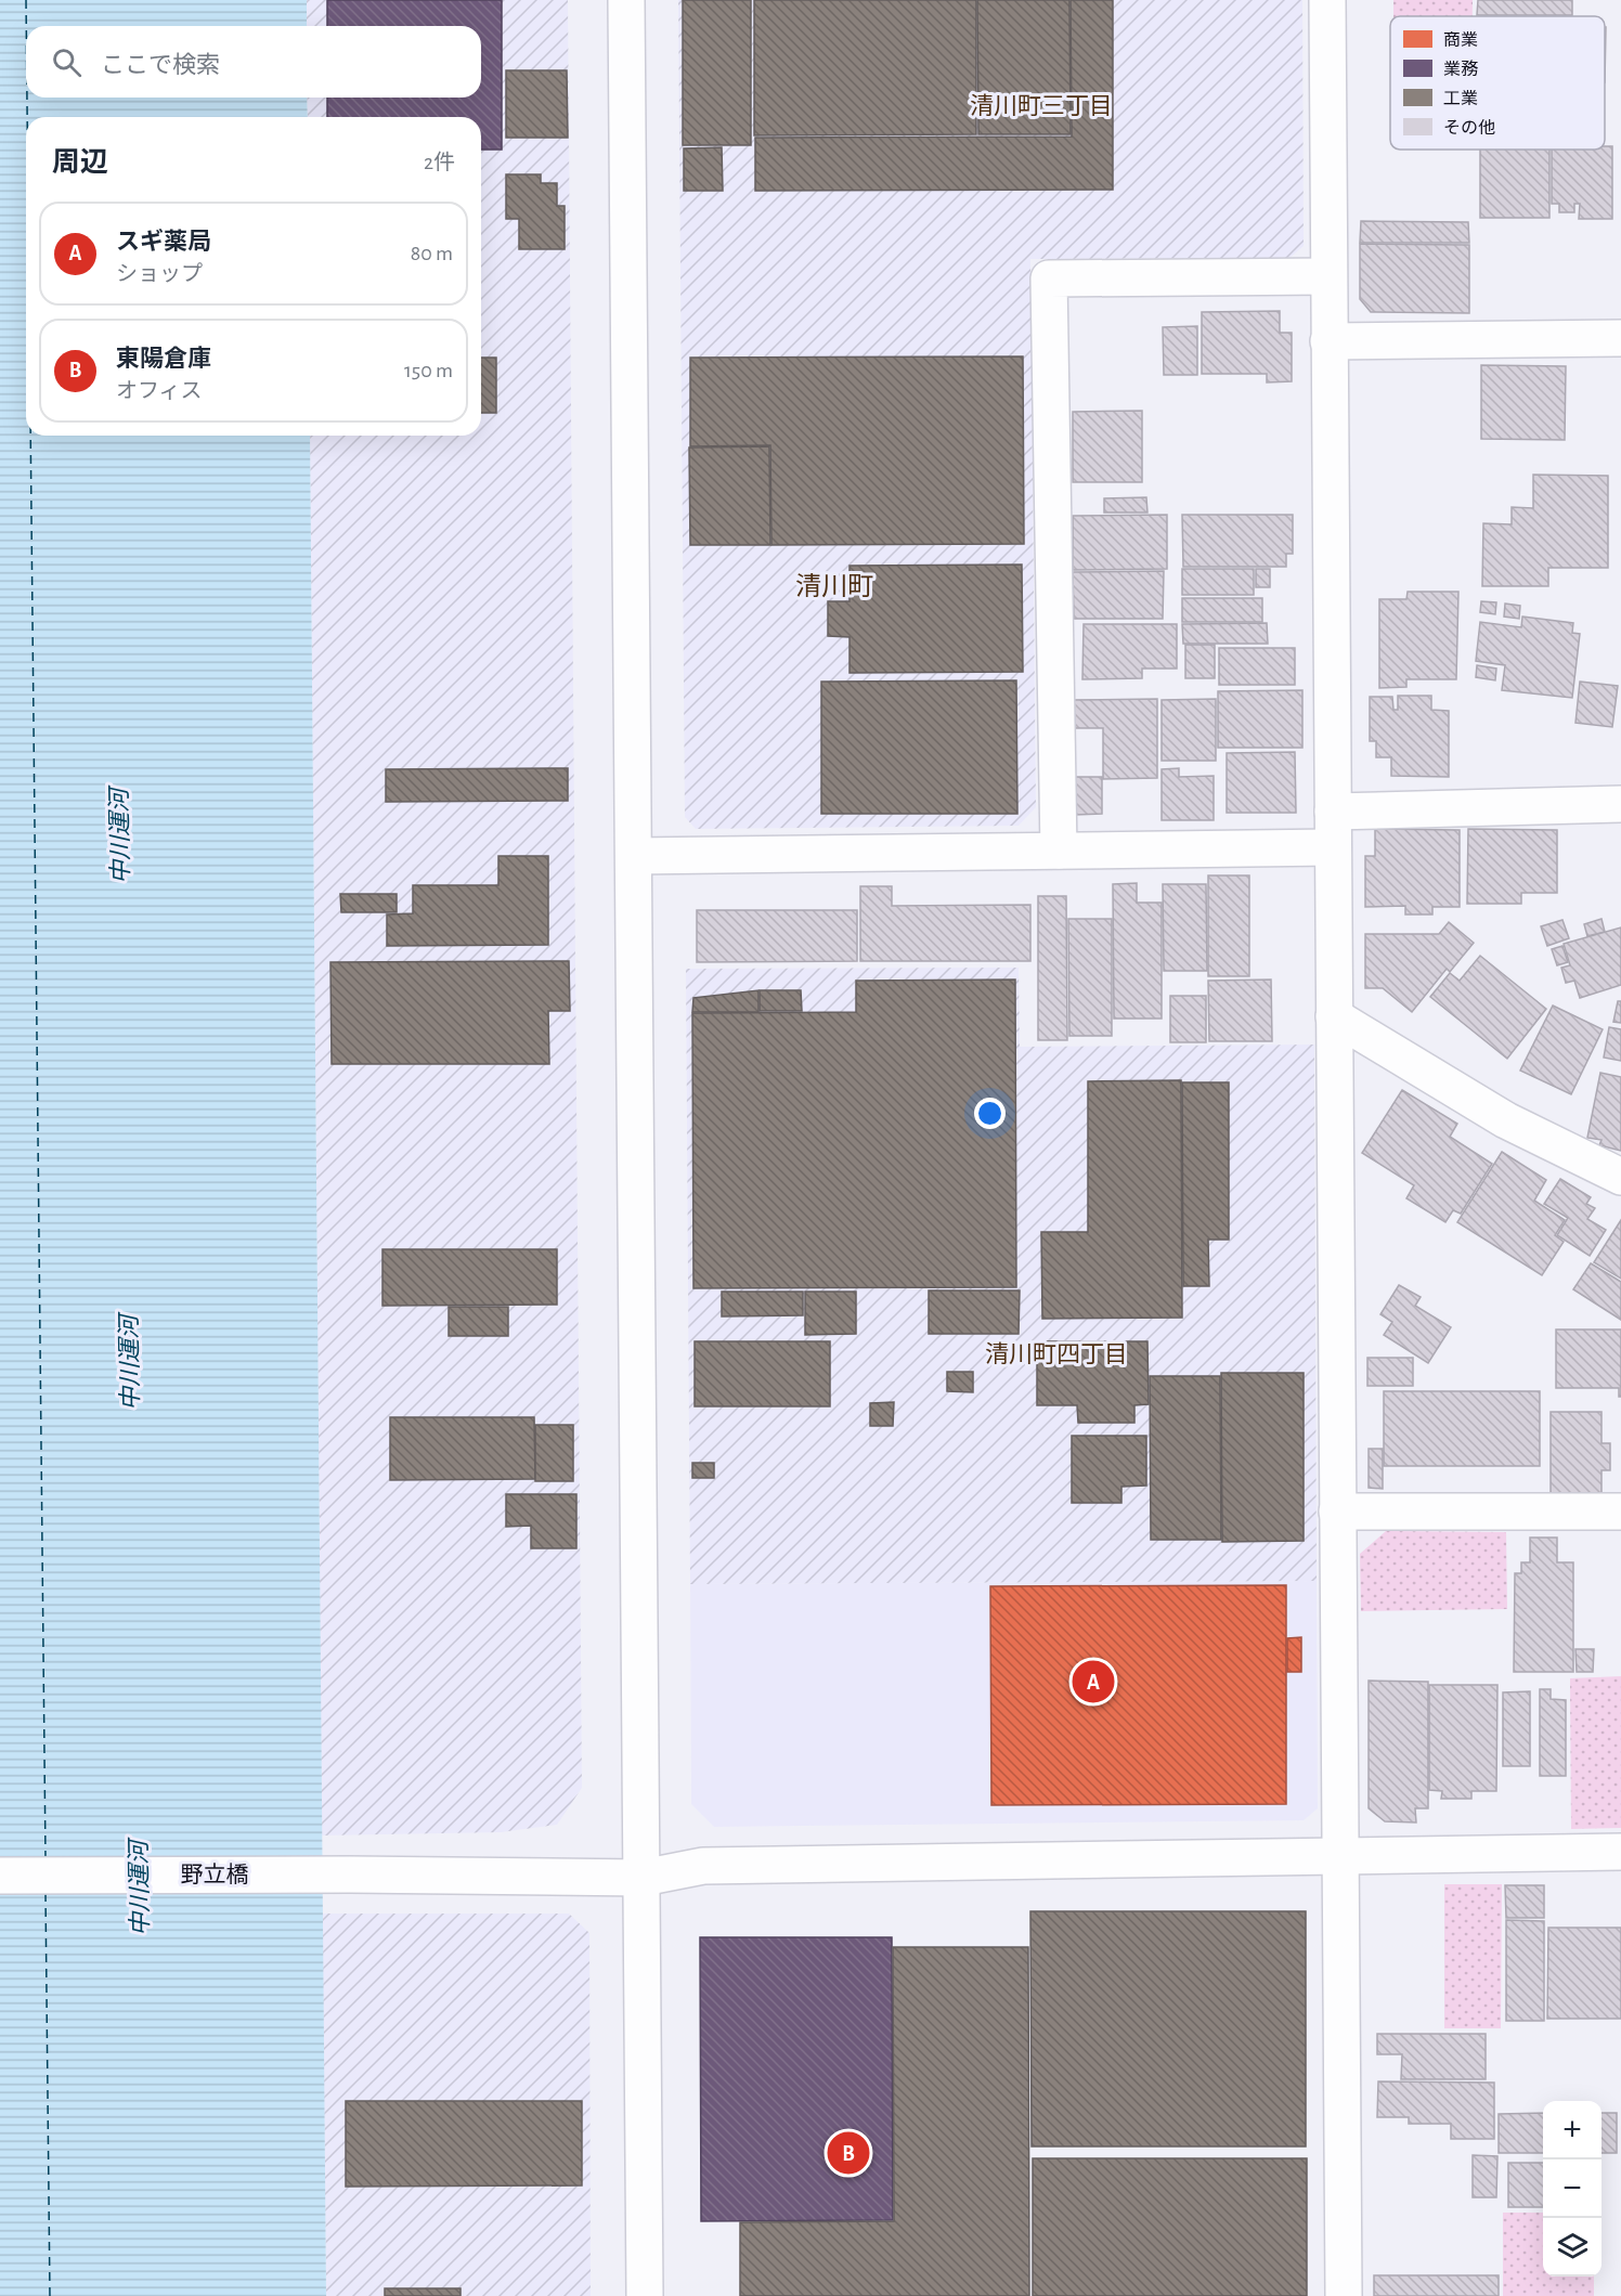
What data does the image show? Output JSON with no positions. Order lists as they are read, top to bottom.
{
  "streets": {
    "street": ["野立橋"]
  },
  "districts": ["清川町三丁目", "清川町", "清川町四丁目"],
  "water": ["中川運河"],
  "legend": [
    "商業",
    "業務",
    "工業",
    "その他"
  ],
  "page": {
    "search": "ここで検索",
    "heading": ["周辺", "2件"],
    "list": [
      {
        "mark": "A",
        "name": "スギ薬局",
        "note": "ショップ",
        "value": "80 m"
      },
      {
        "mark": "B",
        "name": "東陽倉庫",
        "note": "オフィス",
        "value": "150 m"
      }
    ],
    "pins": ["A", "B"],
    "map_buttons": ["+", "−"]
  }
}
